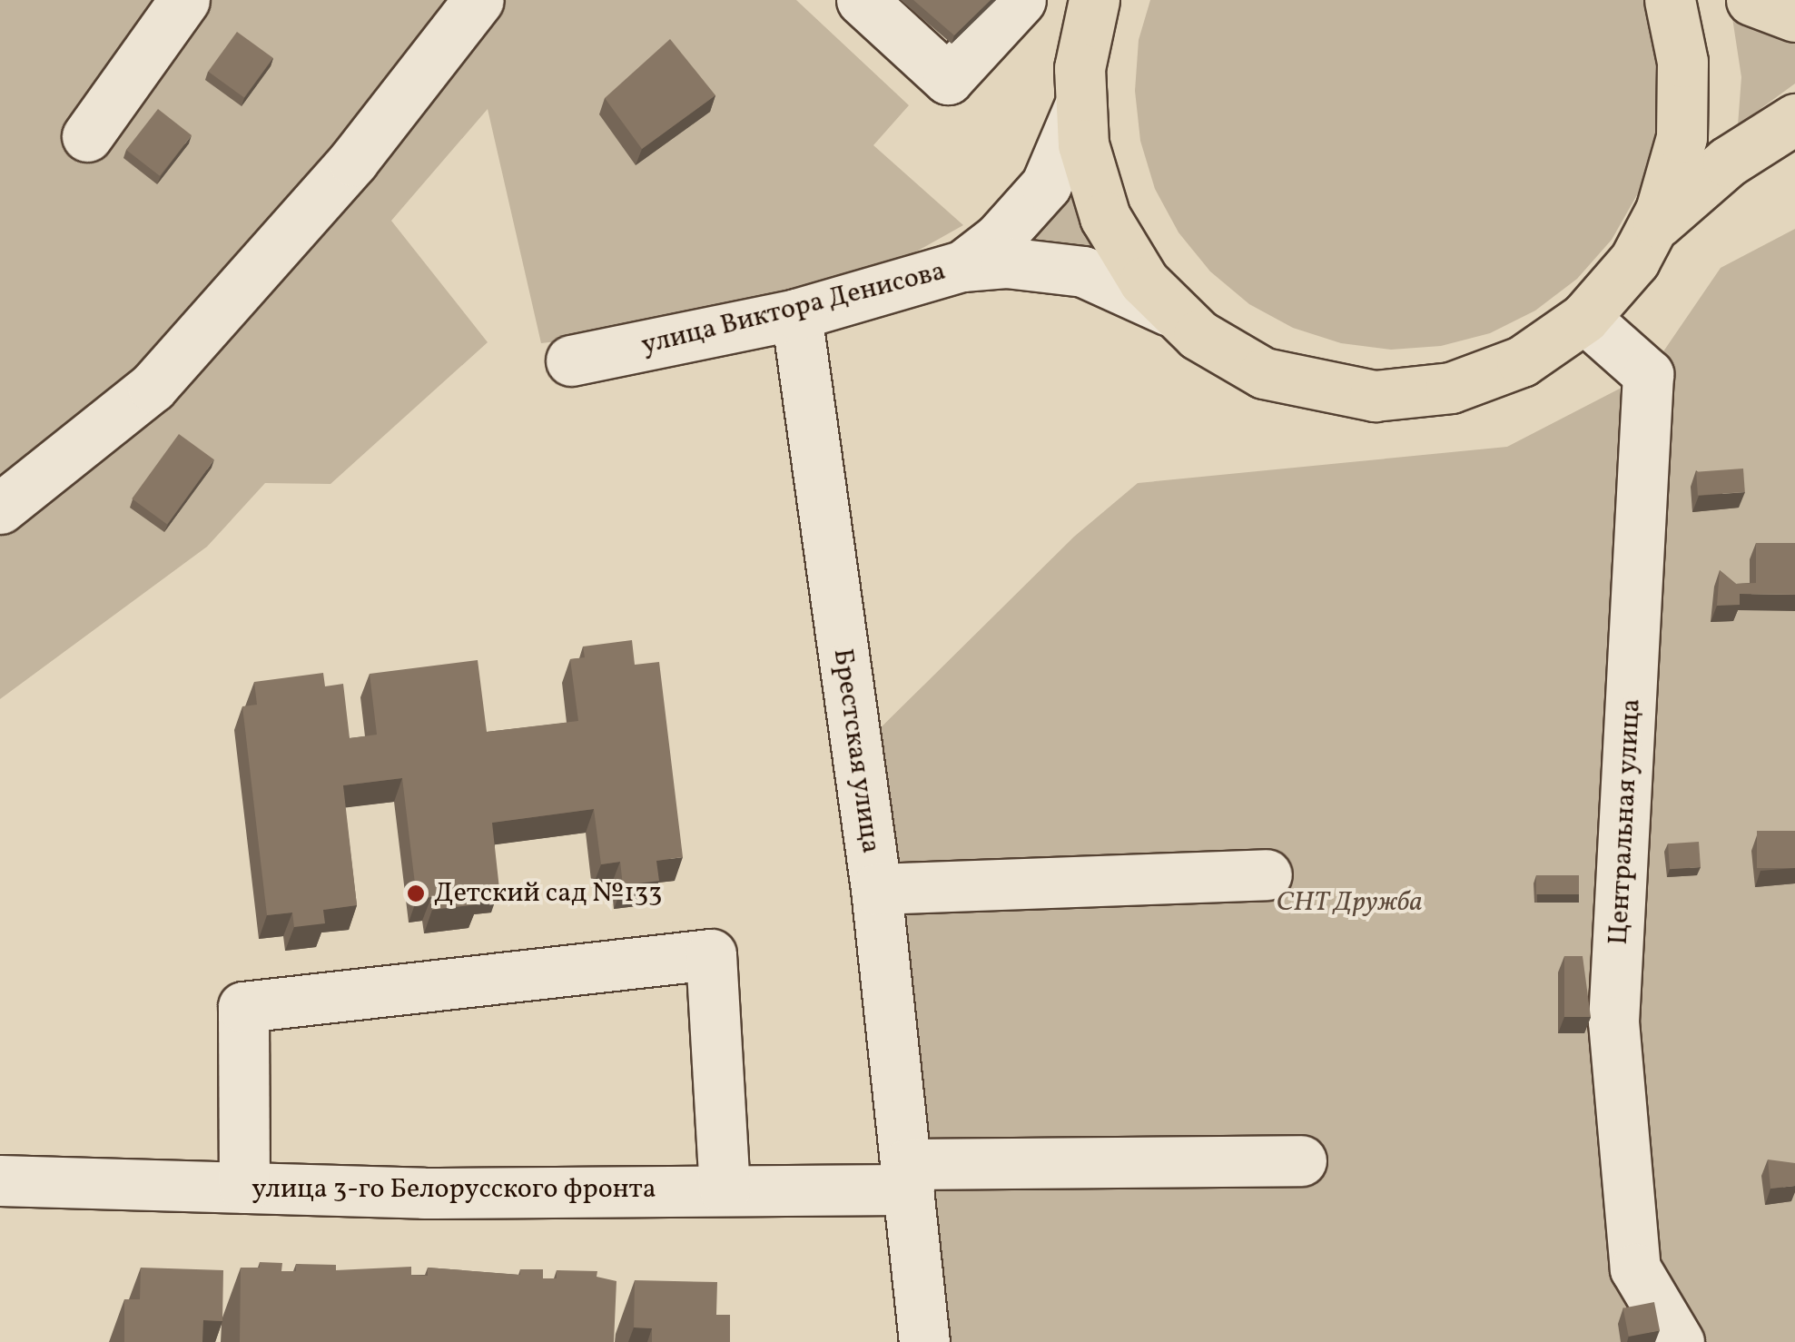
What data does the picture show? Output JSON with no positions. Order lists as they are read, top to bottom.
{
  "streets": {
    "street": [
      "улица Виктора Денисова",
      "Брестская улица",
      "Центральная улица",
      "улица 3-го Белорусского фронта"
    ]
  },
  "crossings": [
    ["улица Виктора Денисова", "Брестская улица"],
    ["Брестская улица", "улица 3-го Белорусского фронта"]
  ],
  "parks": ["СНТ Дружба"],
  "places": ["Детский сад №133"]
}
